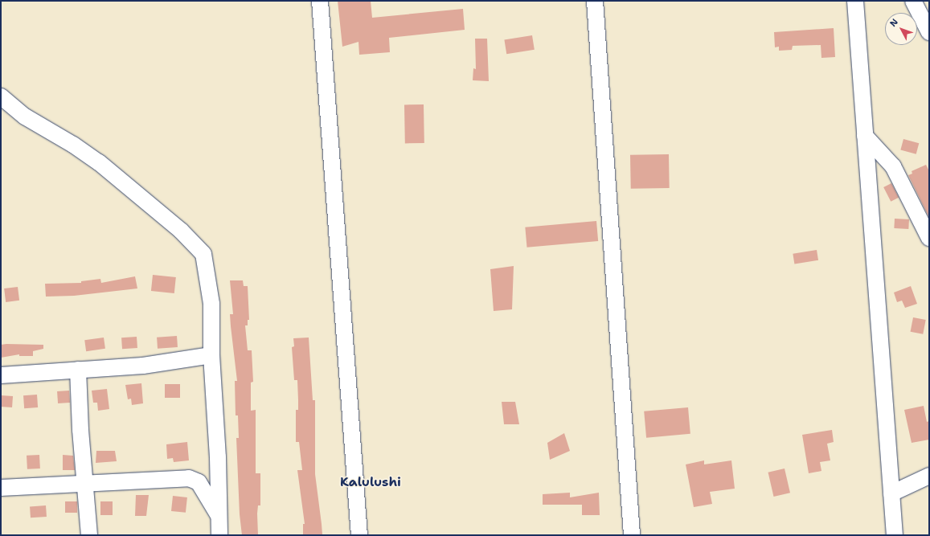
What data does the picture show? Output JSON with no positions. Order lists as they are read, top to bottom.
{
  "districts": ["Kalulushi"],
  "north": "top left"
}
